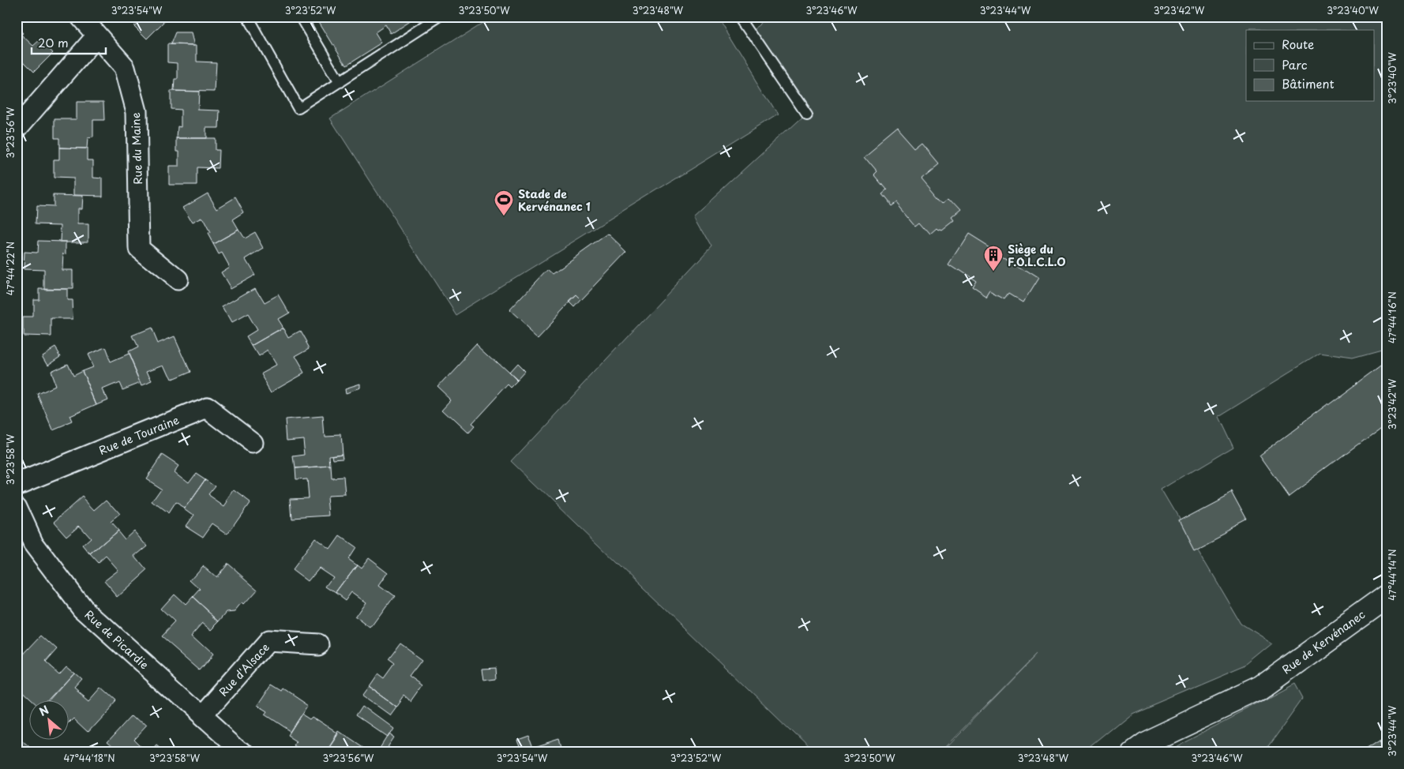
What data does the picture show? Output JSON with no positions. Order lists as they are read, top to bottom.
{
  "streets": {
    "street": [
      "Rue du Maine",
      "Rue de Touraine",
      "Rue de Picardie",
      "Rue de Kervénanec",
      "Rue d'Alsace"
    ]
  },
  "crossings": [
    ["Rue de Picardie", "Rue d'Alsace"]
  ],
  "places": {
    "sports": ["Stade de Kervénanec 1"],
    "building": ["Siège du F.O.L.C.L.O"]
  },
  "legend": ["Route", "Parc", "Bâtiment"],
  "scale_bar": "20 m",
  "north": "top left",
  "coordinates": [
    "3°23'54\"W",
    "3°23'52\"W",
    "3°23'50\"W",
    "3°23'48\"W",
    "3°23'46\"W",
    "3°23'44\"W",
    "3°23'42\"W",
    "3°23'40\"W",
    "3°23'56\"W",
    "47°44'22\"N",
    "47°44'16\"N",
    "3°23'58\"W",
    "47°44'14\"N",
    "47°44'18\"N"
  ]
}
